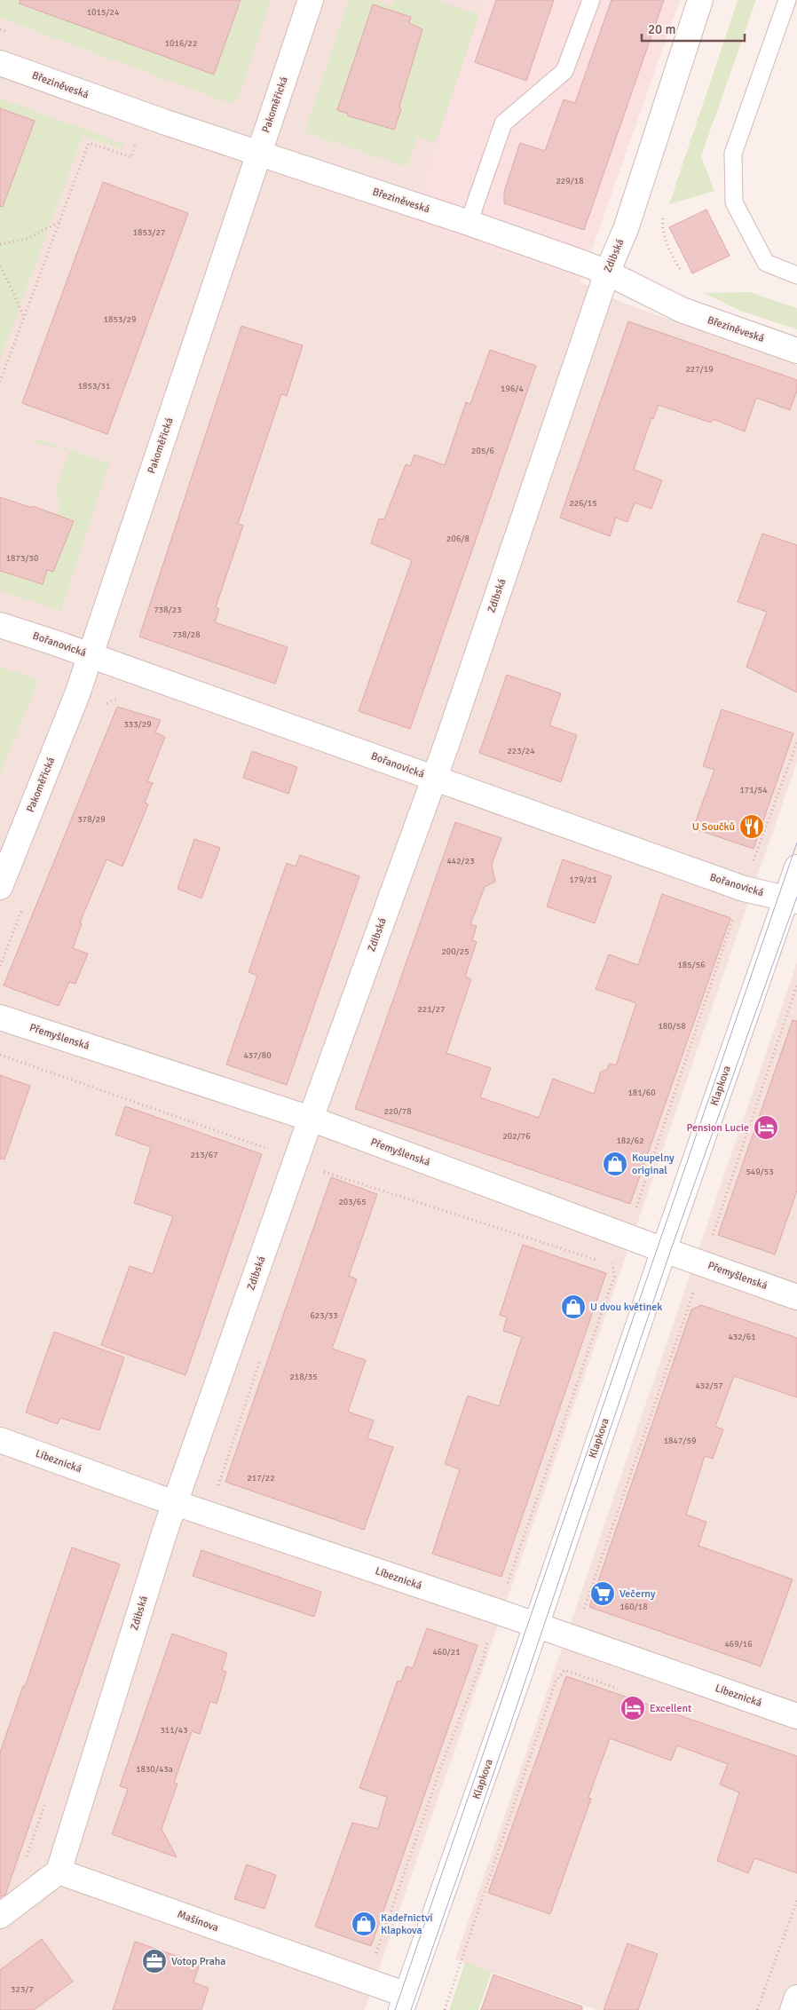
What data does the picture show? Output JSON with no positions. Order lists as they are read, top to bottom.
{
  "streets": {
    "street": [
      "Březiněveská",
      "Pakoměřická",
      "Zdibská",
      "Bořanovická",
      "Přemyšlenská",
      "Klapkova",
      "Líbeznická",
      "Mašínova"
    ]
  },
  "crossings": [
    ["Březiněveská", "Pakoměřická"],
    ["Březiněveská", "Zdibská"],
    ["Pakoměřická", "Bořanovická"],
    ["Zdibská", "Bořanovická"],
    ["Zdibská", "Přemyšlenská"],
    ["Zdibská", "Líbeznická"],
    ["Zdibská", "Mašínova"],
    ["Bořanovická", "Klapkova"],
    ["Přemyšlenská", "Klapkova"],
    ["Klapkova", "Líbeznická"],
    ["Klapkova", "Mašínova"]
  ],
  "places": {
    "restaurant": ["U Součků"],
    "hotel": ["Pension Lucie", "Excellent"],
    "shop": ["Koupelny original", "U dvou květinek", "Kadeřnictví Klapkova"],
    "supermarket": ["Večerny"],
    "office": ["Votop Praha"]
  },
  "house_numbers": [
    "1015/24",
    "1016/22",
    "229/18",
    "1853/27",
    "1853/29",
    "227/19",
    "1853/31",
    "196/4",
    "205/6",
    "226/15",
    "206/8",
    "1873/30",
    "738/23",
    "738/28",
    "333/29",
    "223/24",
    "171/54",
    "378/29",
    "442/23",
    "179/21",
    "200/25",
    "185/56",
    "221/27",
    "180/58",
    "437/80",
    "181/60",
    "220/78",
    "202/76",
    "182/62",
    "213/67",
    "549/53",
    "203/65",
    "623/33",
    "432/61",
    "218/35",
    "432/57",
    "1847/59",
    "217/22",
    "160/18",
    "469/16",
    "460/21",
    "311/43",
    "1830/43a",
    "323/7"
  ],
  "scale_bar": "20 m"
}
